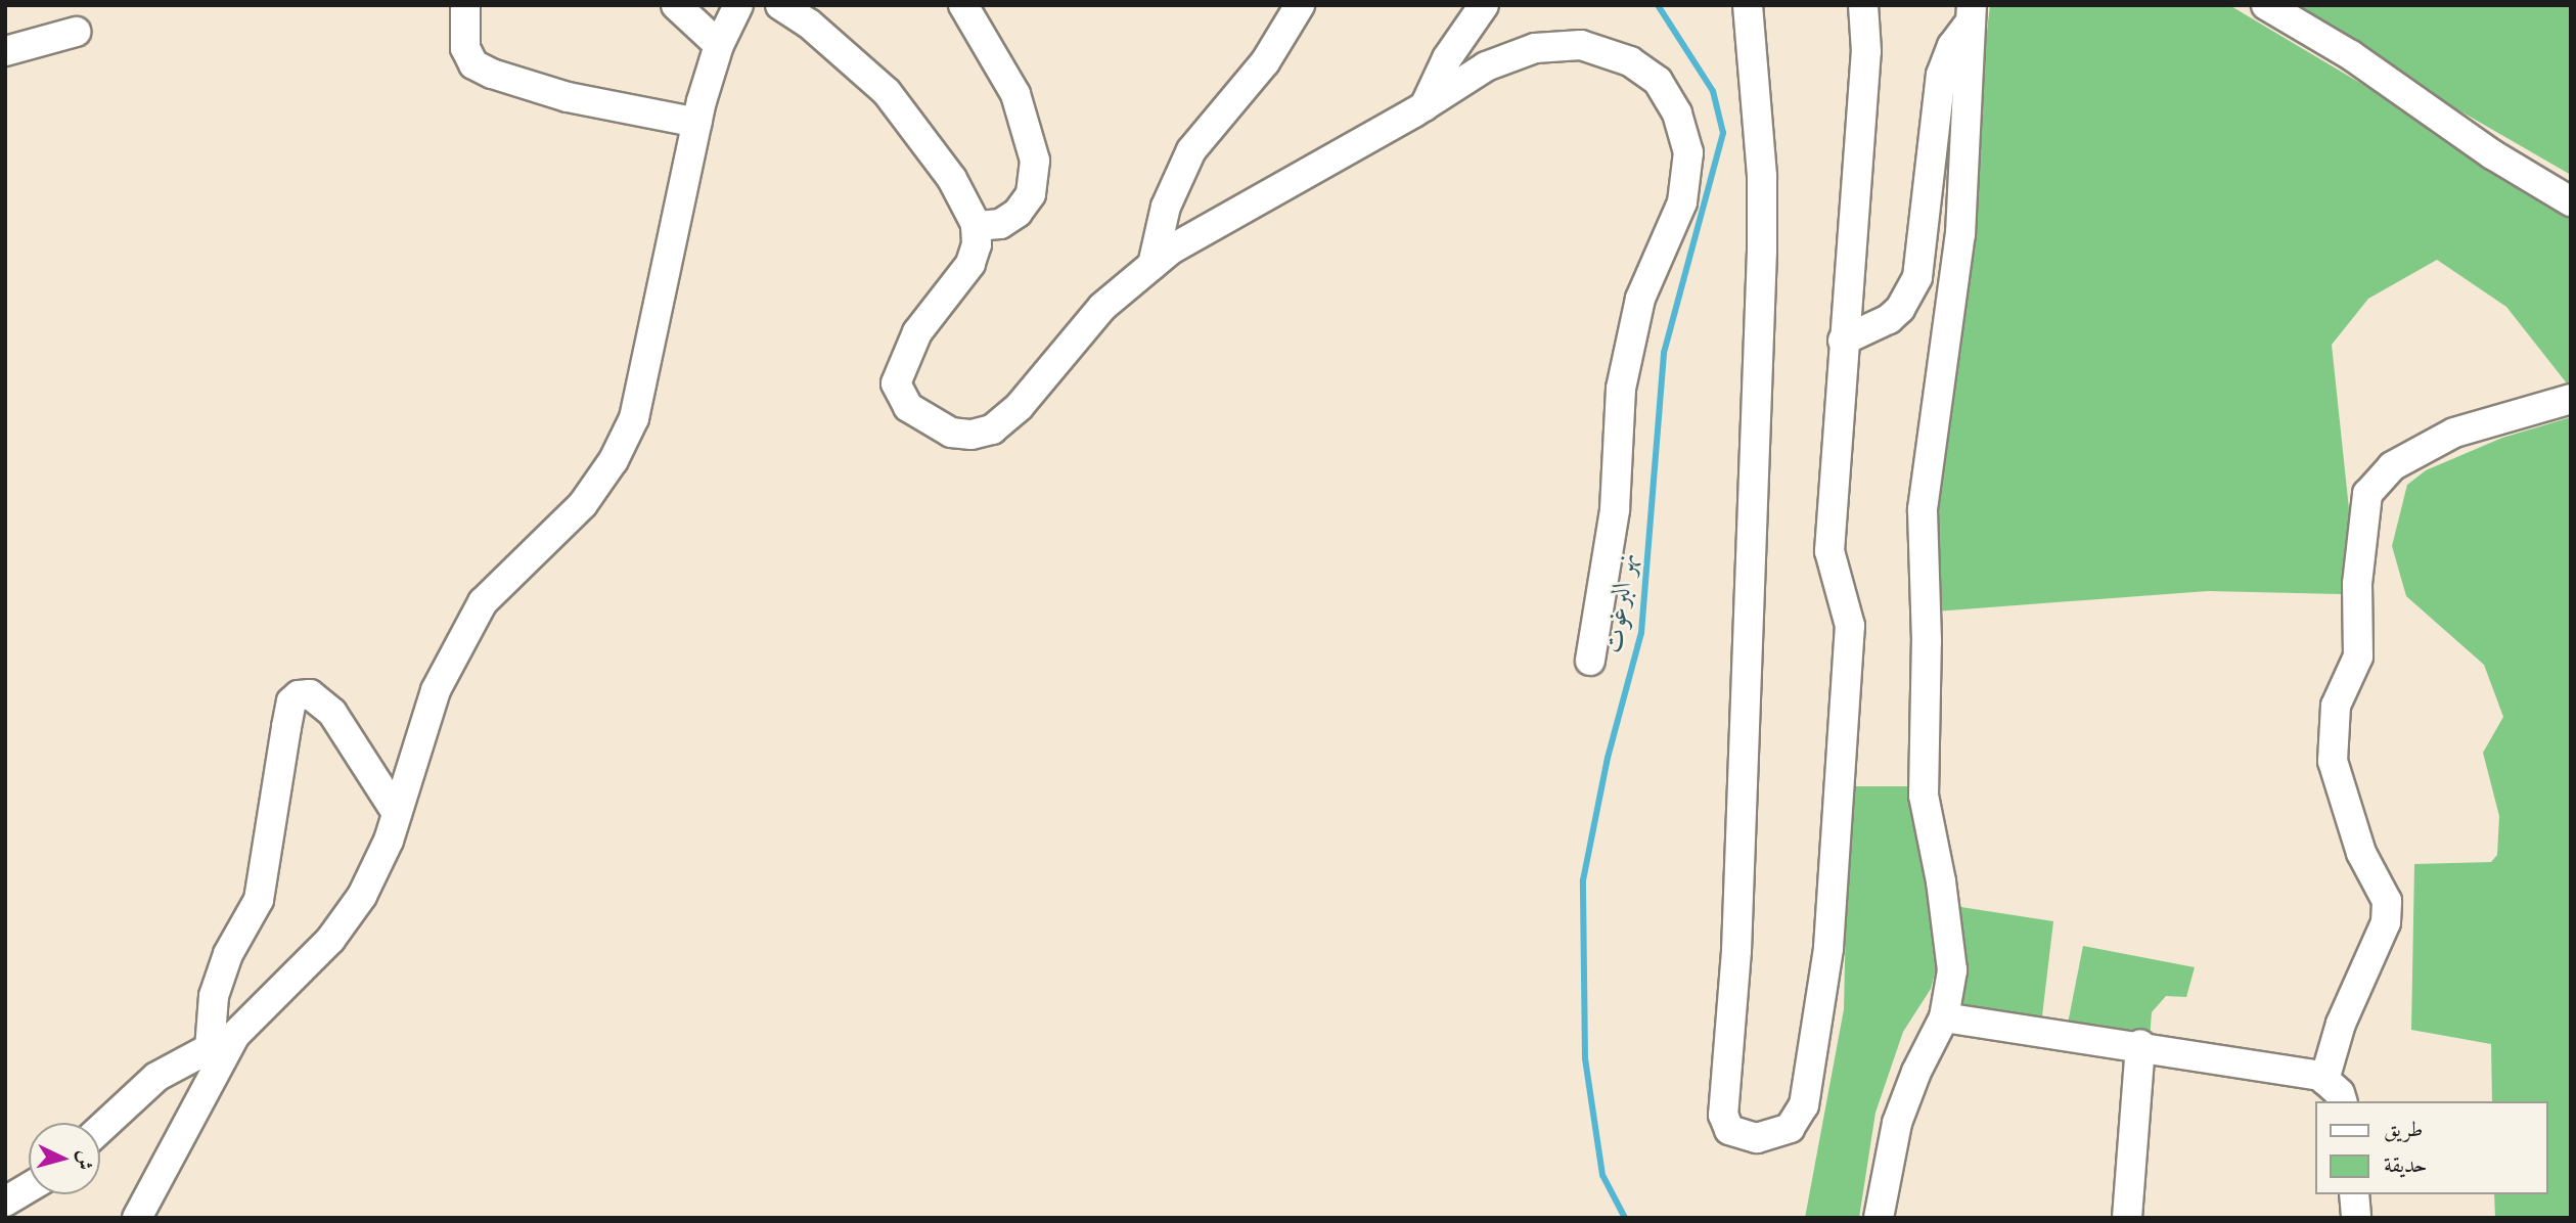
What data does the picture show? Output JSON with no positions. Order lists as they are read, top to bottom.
{
  "water": ["نهر البرغوت"],
  "legend": ["طريق", "حديقة"],
  "north": "right"
}
